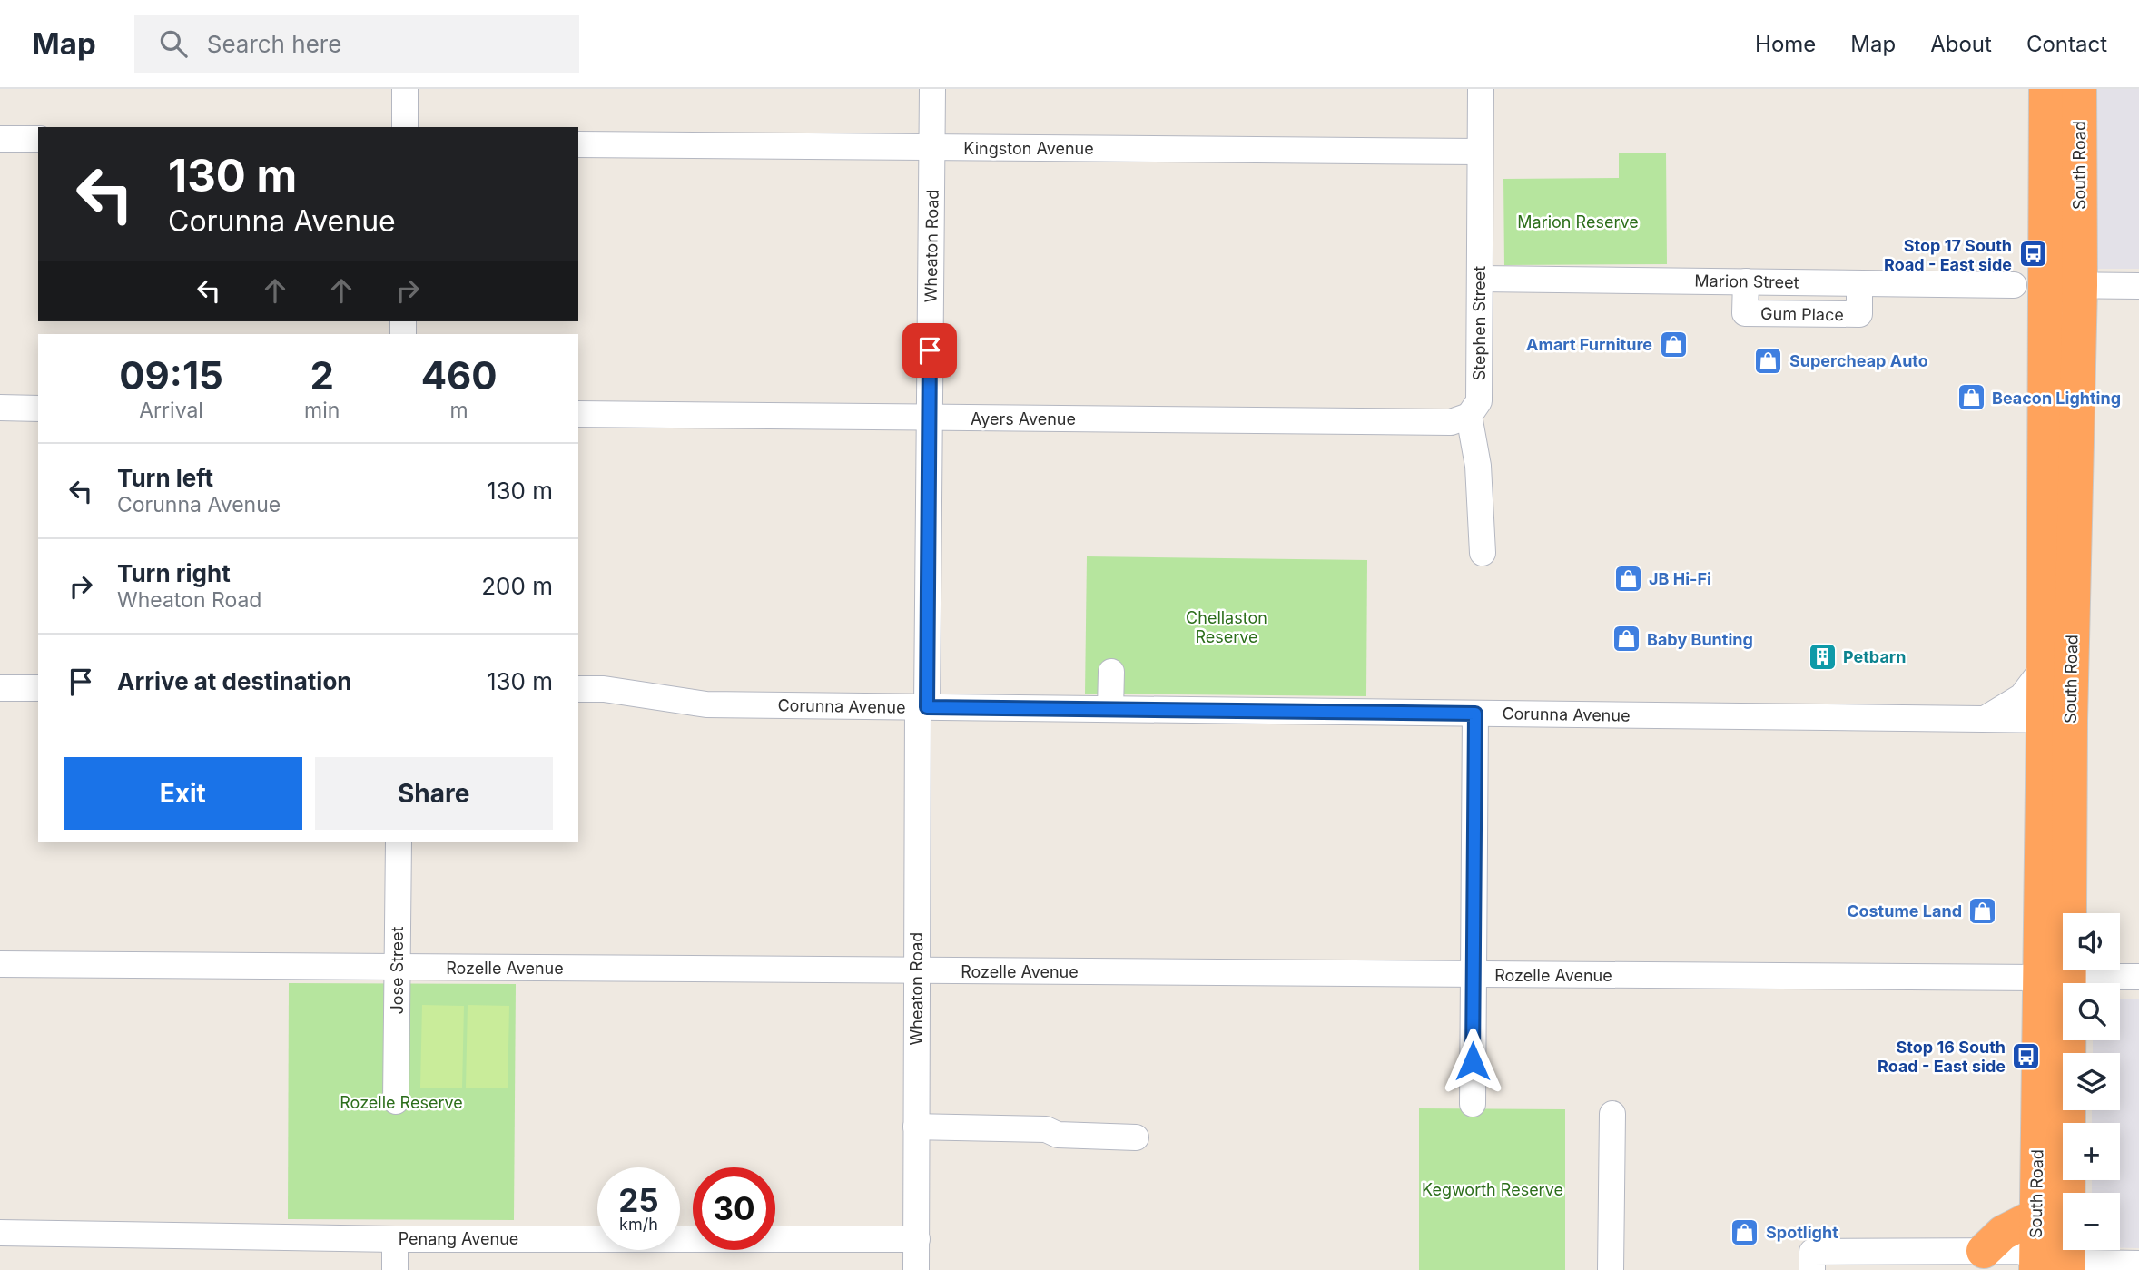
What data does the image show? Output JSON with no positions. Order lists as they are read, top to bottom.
{
  "streets": {
    "highway": ["South Road"],
    "street": [
      "Kingston Avenue",
      "Wheaton Road",
      "Marion Street",
      "Stephen Street",
      "Ayers Avenue",
      "Corunna Avenue",
      "Rozelle Avenue",
      "Jose Street",
      "Penang Avenue"
    ]
  },
  "crossings": [
    ["Kingston Avenue", "Wheaton Road"],
    ["Kingston Avenue", "Stephen Street"],
    ["South Road", "Marion Street"],
    ["South Road", "Corunna Avenue"],
    ["South Road", "Rozelle Avenue"],
    ["Wheaton Road", "Ayers Avenue"],
    ["Wheaton Road", "Corunna Avenue"],
    ["Wheaton Road", "Rozelle Avenue"],
    ["Wheaton Road", "Penang Avenue"],
    ["Marion Street", "Stephen Street"],
    ["Stephen Street", "Ayers Avenue"],
    ["Rozelle Avenue", "Jose Street"]
  ],
  "parks": [
    "Marion Reserve",
    "Chellaston Reserve",
    "Rozelle Reserve",
    "Kegworth Reserve"
  ],
  "places": {
    "bus stop": ["Stop 17 South Road - East side", "Stop 16 South Road - East side"],
    "shop": [
      "Amart Furniture",
      "Supercheap Auto",
      "Beacon Lighting",
      "JB Hi-Fi",
      "Baby Bunting",
      "Costume Land",
      "Spotlight"
    ],
    "building": ["Petbarn"]
  },
  "page": {
    "header": "Map",
    "search": "Search here",
    "nav": [
      "Home",
      "Map",
      "About",
      "Contact"
    ],
    "turn": ["130 m", "Corunna Avenue"],
    "eta": [
      "09:15",
      "Arrival",
      "2",
      "min",
      "460",
      "m"
    ],
    "list": [
      {
        "name": "Turn left",
        "note": "Corunna Avenue",
        "value": "130 m"
      },
      {
        "name": "Turn right",
        "note": "Wheaton Road",
        "value": "200 m"
      },
      {
        "name": "Arrive at destination",
        "value": "130 m"
      }
    ],
    "buttons": ["Exit", "Share"],
    "map_buttons": ["+", "−"],
    "speed": "25 km/h",
    "limit": "30"
  }
}
